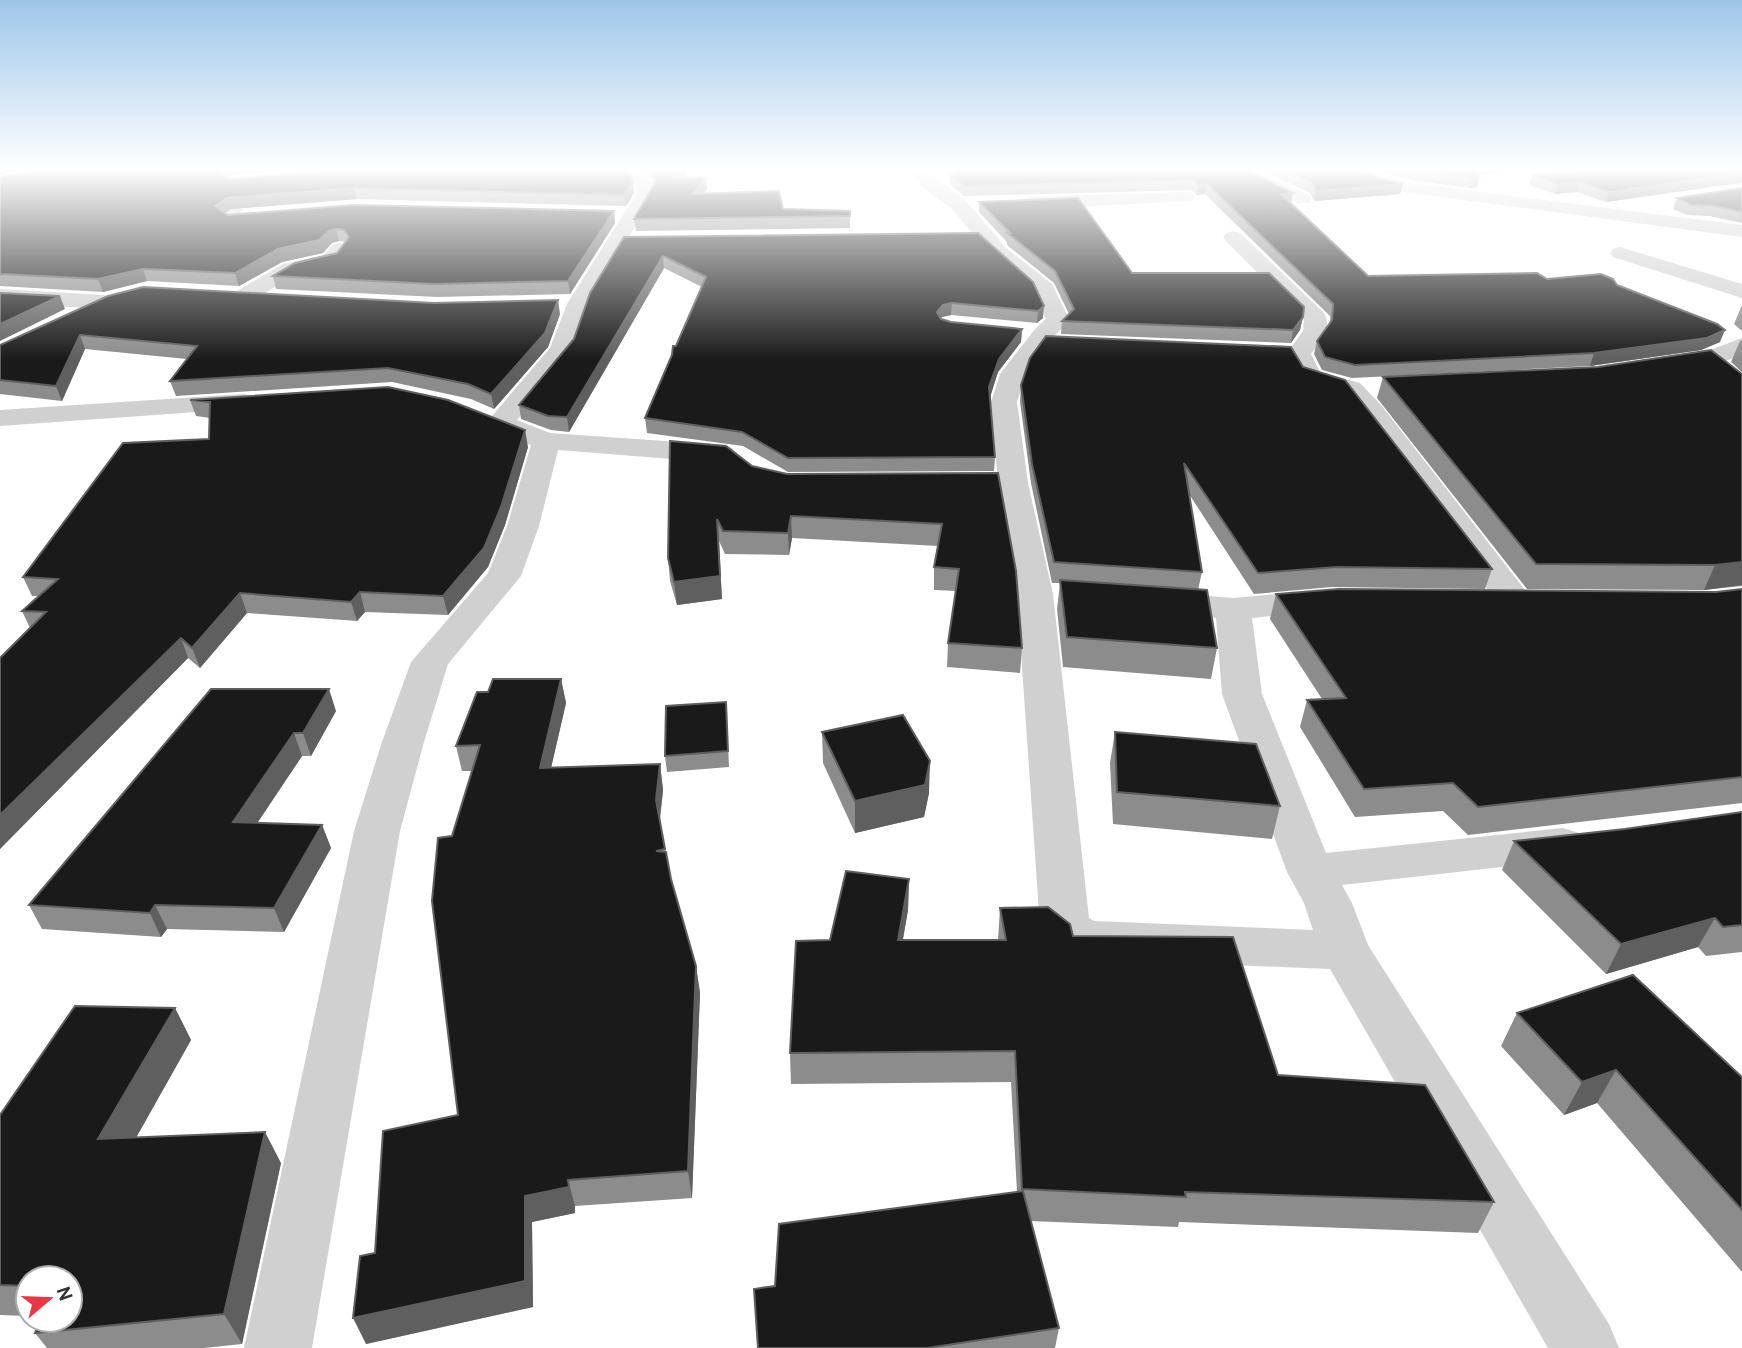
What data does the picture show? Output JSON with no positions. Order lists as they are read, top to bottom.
{
  "north": "right"
}
